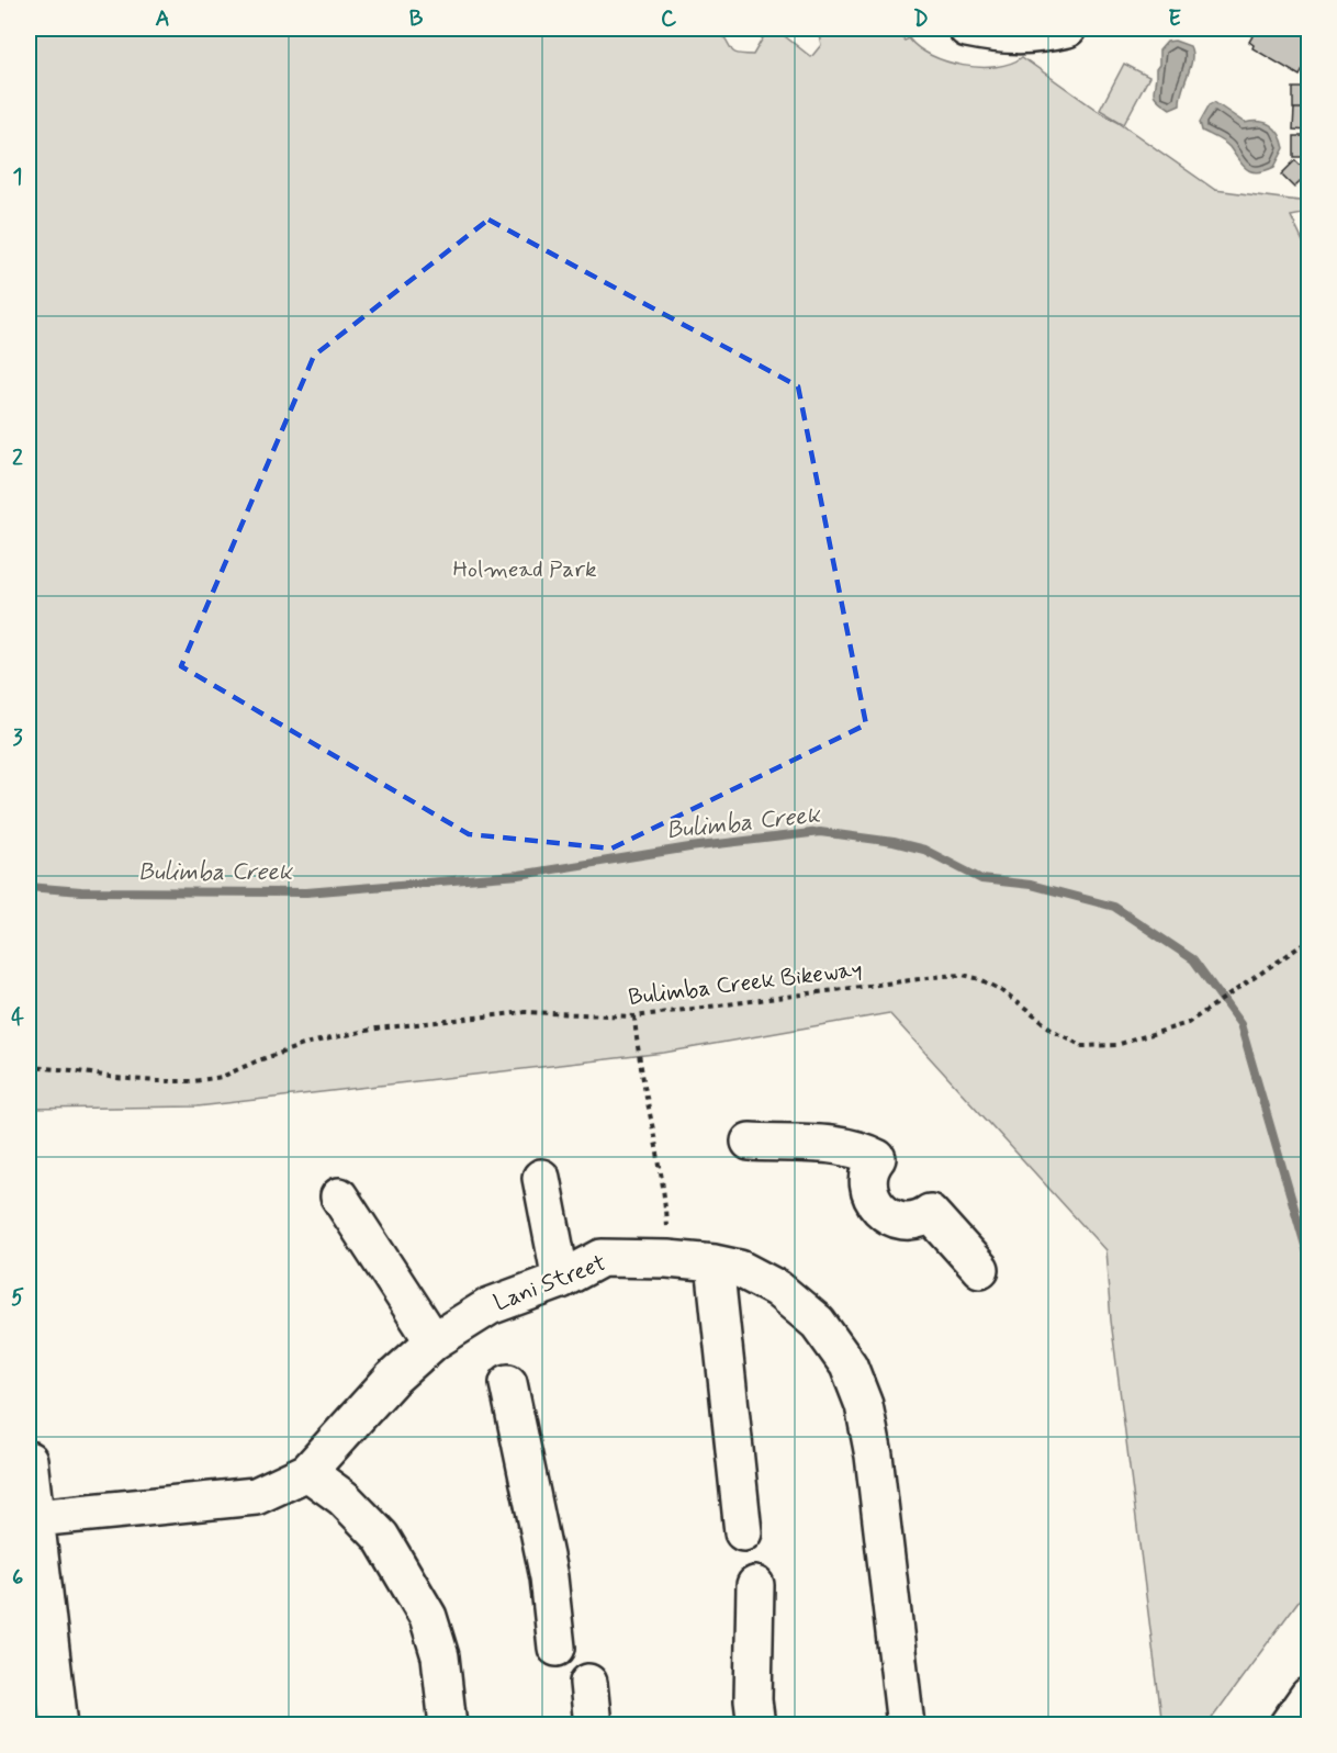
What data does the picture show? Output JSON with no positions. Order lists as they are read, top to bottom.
{
  "streets": {
    "street": ["Lani Street"],
    "path": ["Bulimba Creek Bikeway"]
  },
  "water": ["Bulimba Creek"],
  "parks": ["Holmead Park"],
  "grid": {
    "columns": [
      "A",
      "B",
      "C",
      "D",
      "E"
    ],
    "rows": [
      "1",
      "2",
      "3",
      "4",
      "5",
      "6"
    ]
  }
}
